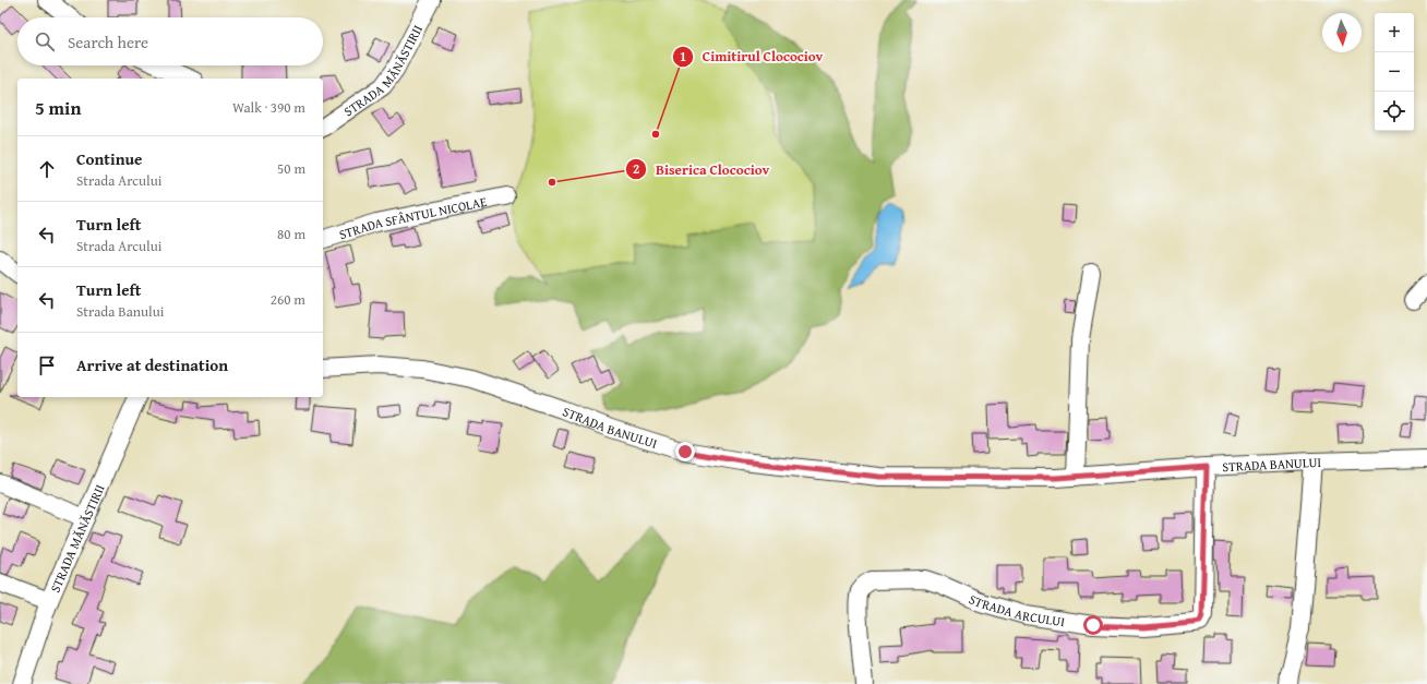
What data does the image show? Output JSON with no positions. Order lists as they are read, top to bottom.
{
  "streets": {
    "street": [
      "STRADA MĂNĂSTIRII",
      "STRADA SFÂNTUL NICOLAE",
      "STRADA BANULUI",
      "STRADA ARCULUI"
    ]
  },
  "crossings": [
    ["STRADA BANULUI", "STRADA ARCULUI"]
  ],
  "places": ["Cimitirul Clocociov", "Biserica Clocociov"],
  "north": "bottom",
  "page": {
    "map_buttons": ["+", "−"],
    "search": "Search here",
    "heading": ["5 min", "Walk · 390 m"],
    "list": [
      ["Continue", "Strada Arcului", "50 m"],
      ["Turn left", "Strada Arcului", "80 m"],
      ["Turn left", "Strada Banului", "260 m"],
      "Arrive at destination"
    ]
  }
}
